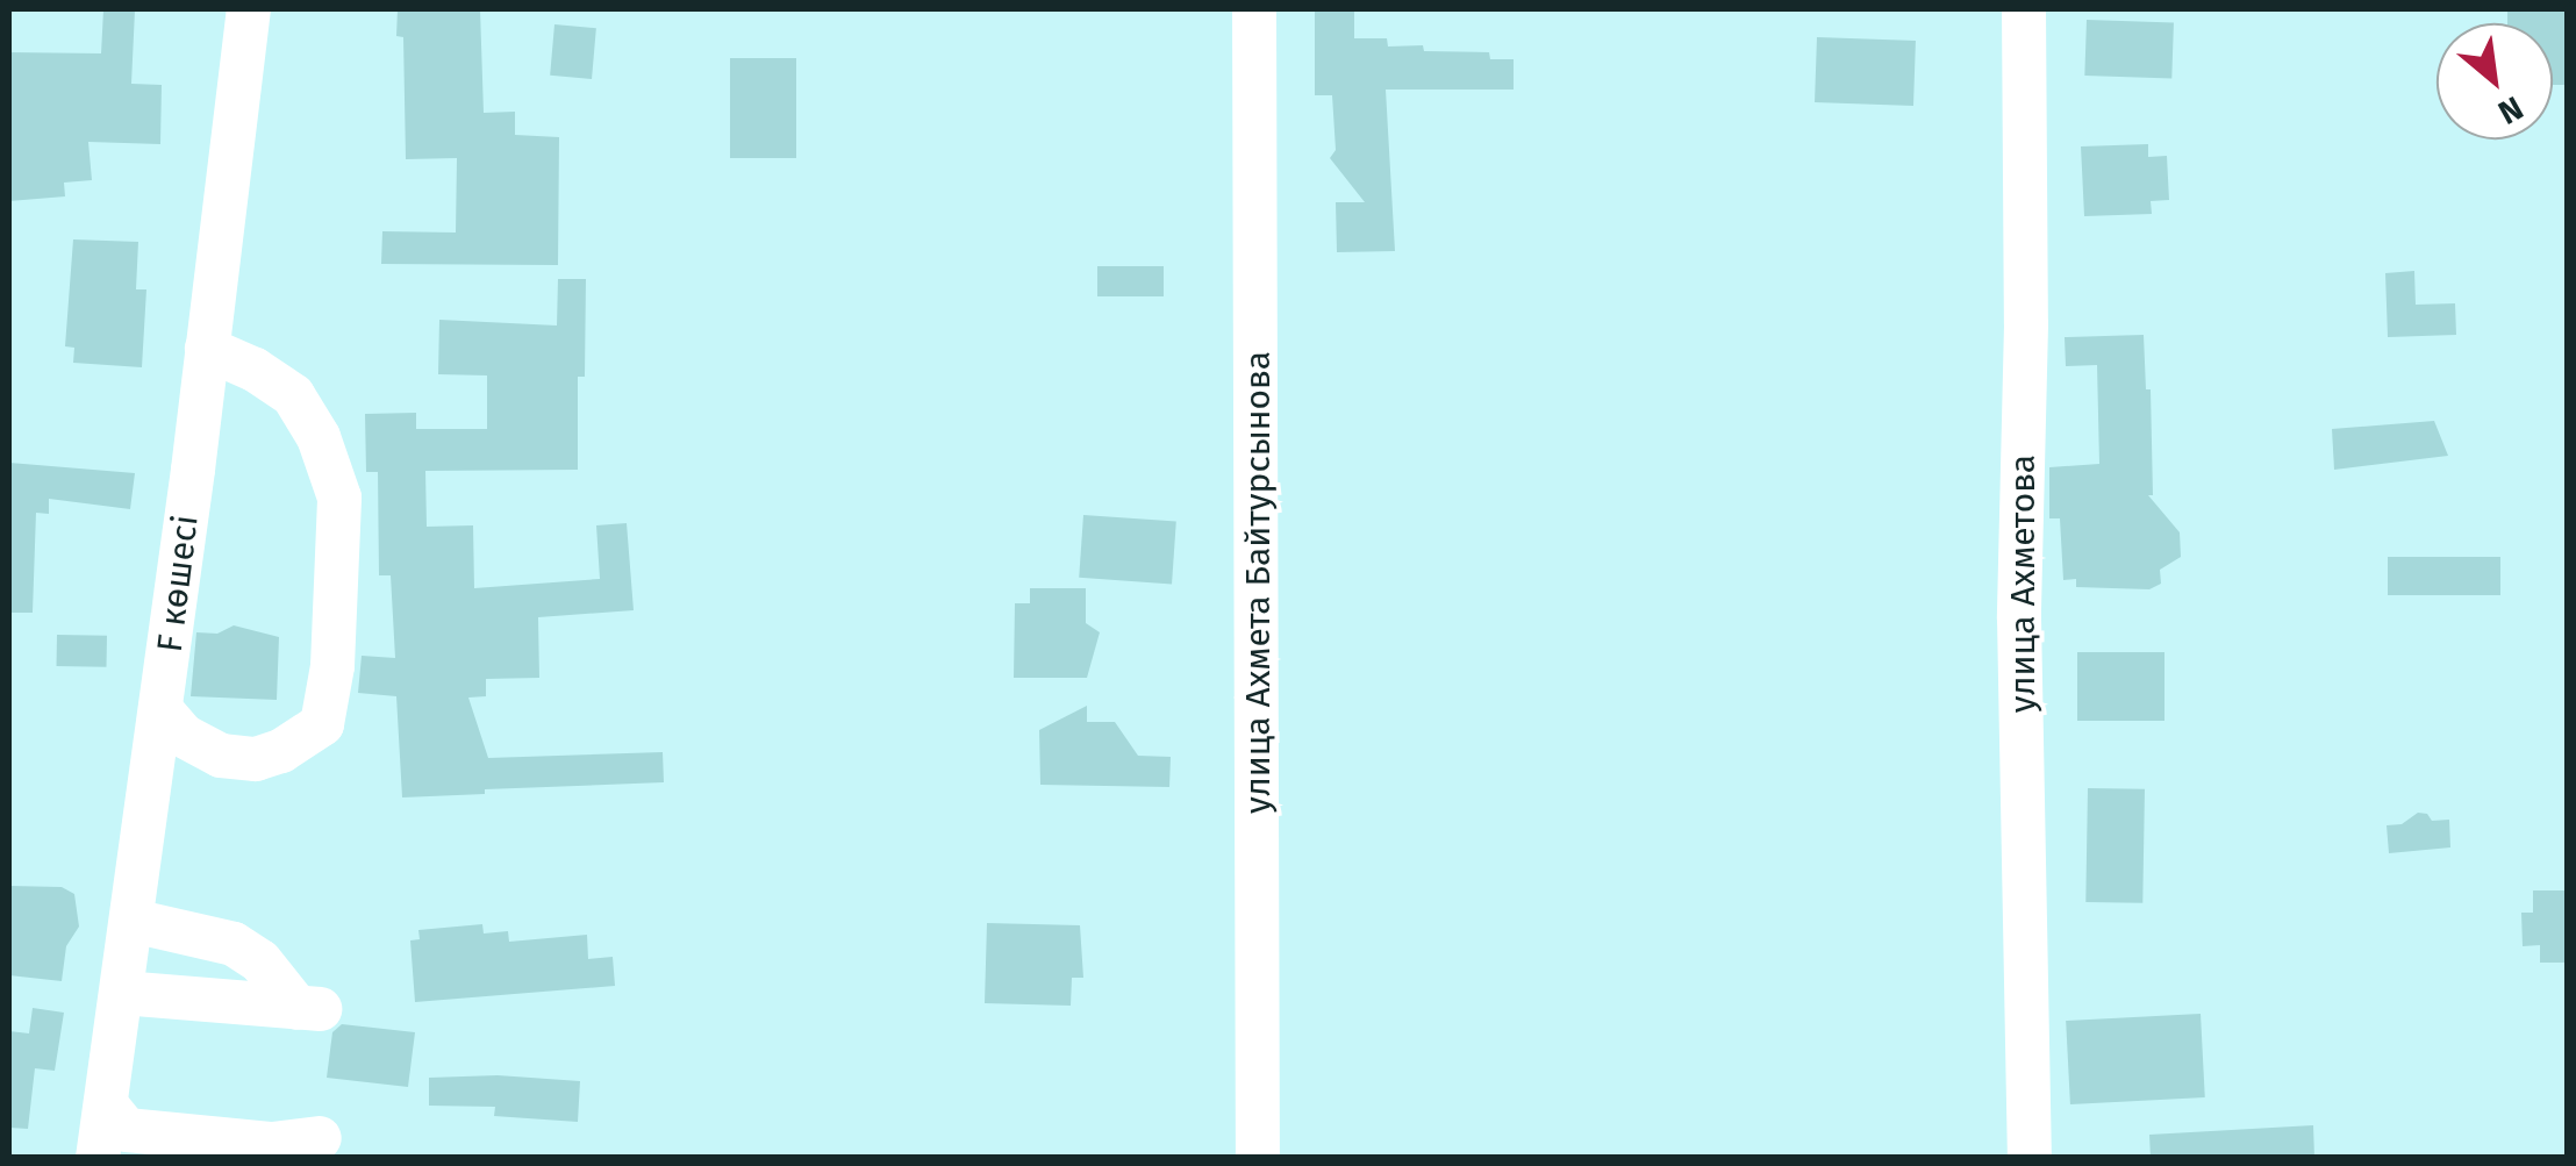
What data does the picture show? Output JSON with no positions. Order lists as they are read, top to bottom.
{
  "streets": {
    "street": ["улица Ахмета Байтурсынова", "F көшесі", "улица Ахметова"]
  },
  "north": "bottom right"
}
